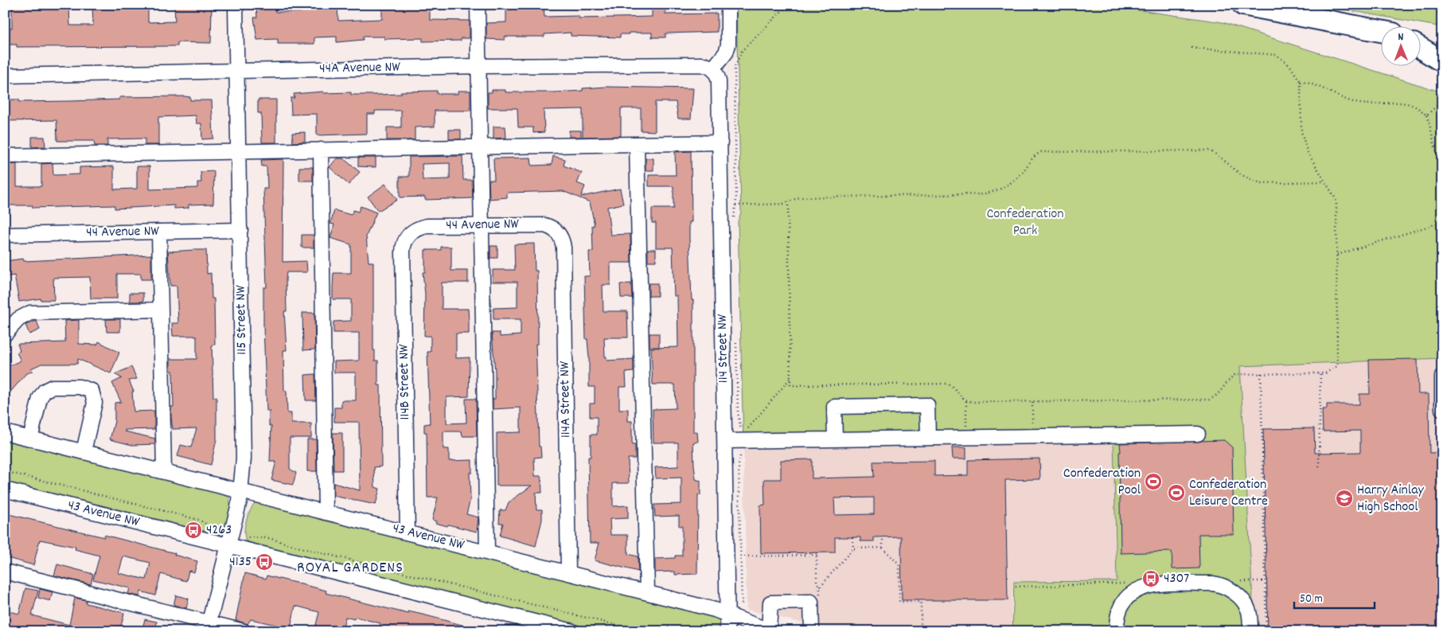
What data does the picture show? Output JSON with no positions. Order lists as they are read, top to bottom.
{
  "streets": {
    "street": [
      "44A Avenue NW",
      "44 Avenue NW",
      "115 Street NW",
      "114 Street NW",
      "114B Street NW",
      "114A Street NW",
      "43 Avenue NW"
    ]
  },
  "crossings": [
    ["44A Avenue NW", "115 Street NW"],
    ["44A Avenue NW", "114 Street NW"],
    ["44 Avenue NW", "115 Street NW"],
    ["44 Avenue NW", "114B Street NW"],
    ["44 Avenue NW", "114A Street NW"],
    ["115 Street NW", "43 Avenue NW"],
    ["114 Street NW", "43 Avenue NW"],
    ["114B Street NW", "43 Avenue NW"],
    ["114A Street NW", "43 Avenue NW"]
  ],
  "districts": ["ROYAL GARDENS"],
  "parks": ["Confederation Park"],
  "places": {
    "sports": ["Confederation Pool", "Confederation Leisure Centre"],
    "school or university": ["Harry Ainlay High School"],
    "bus stop": ["4263", "4135", "4307"]
  },
  "scale_bar": "50 m",
  "north": "top"
}
